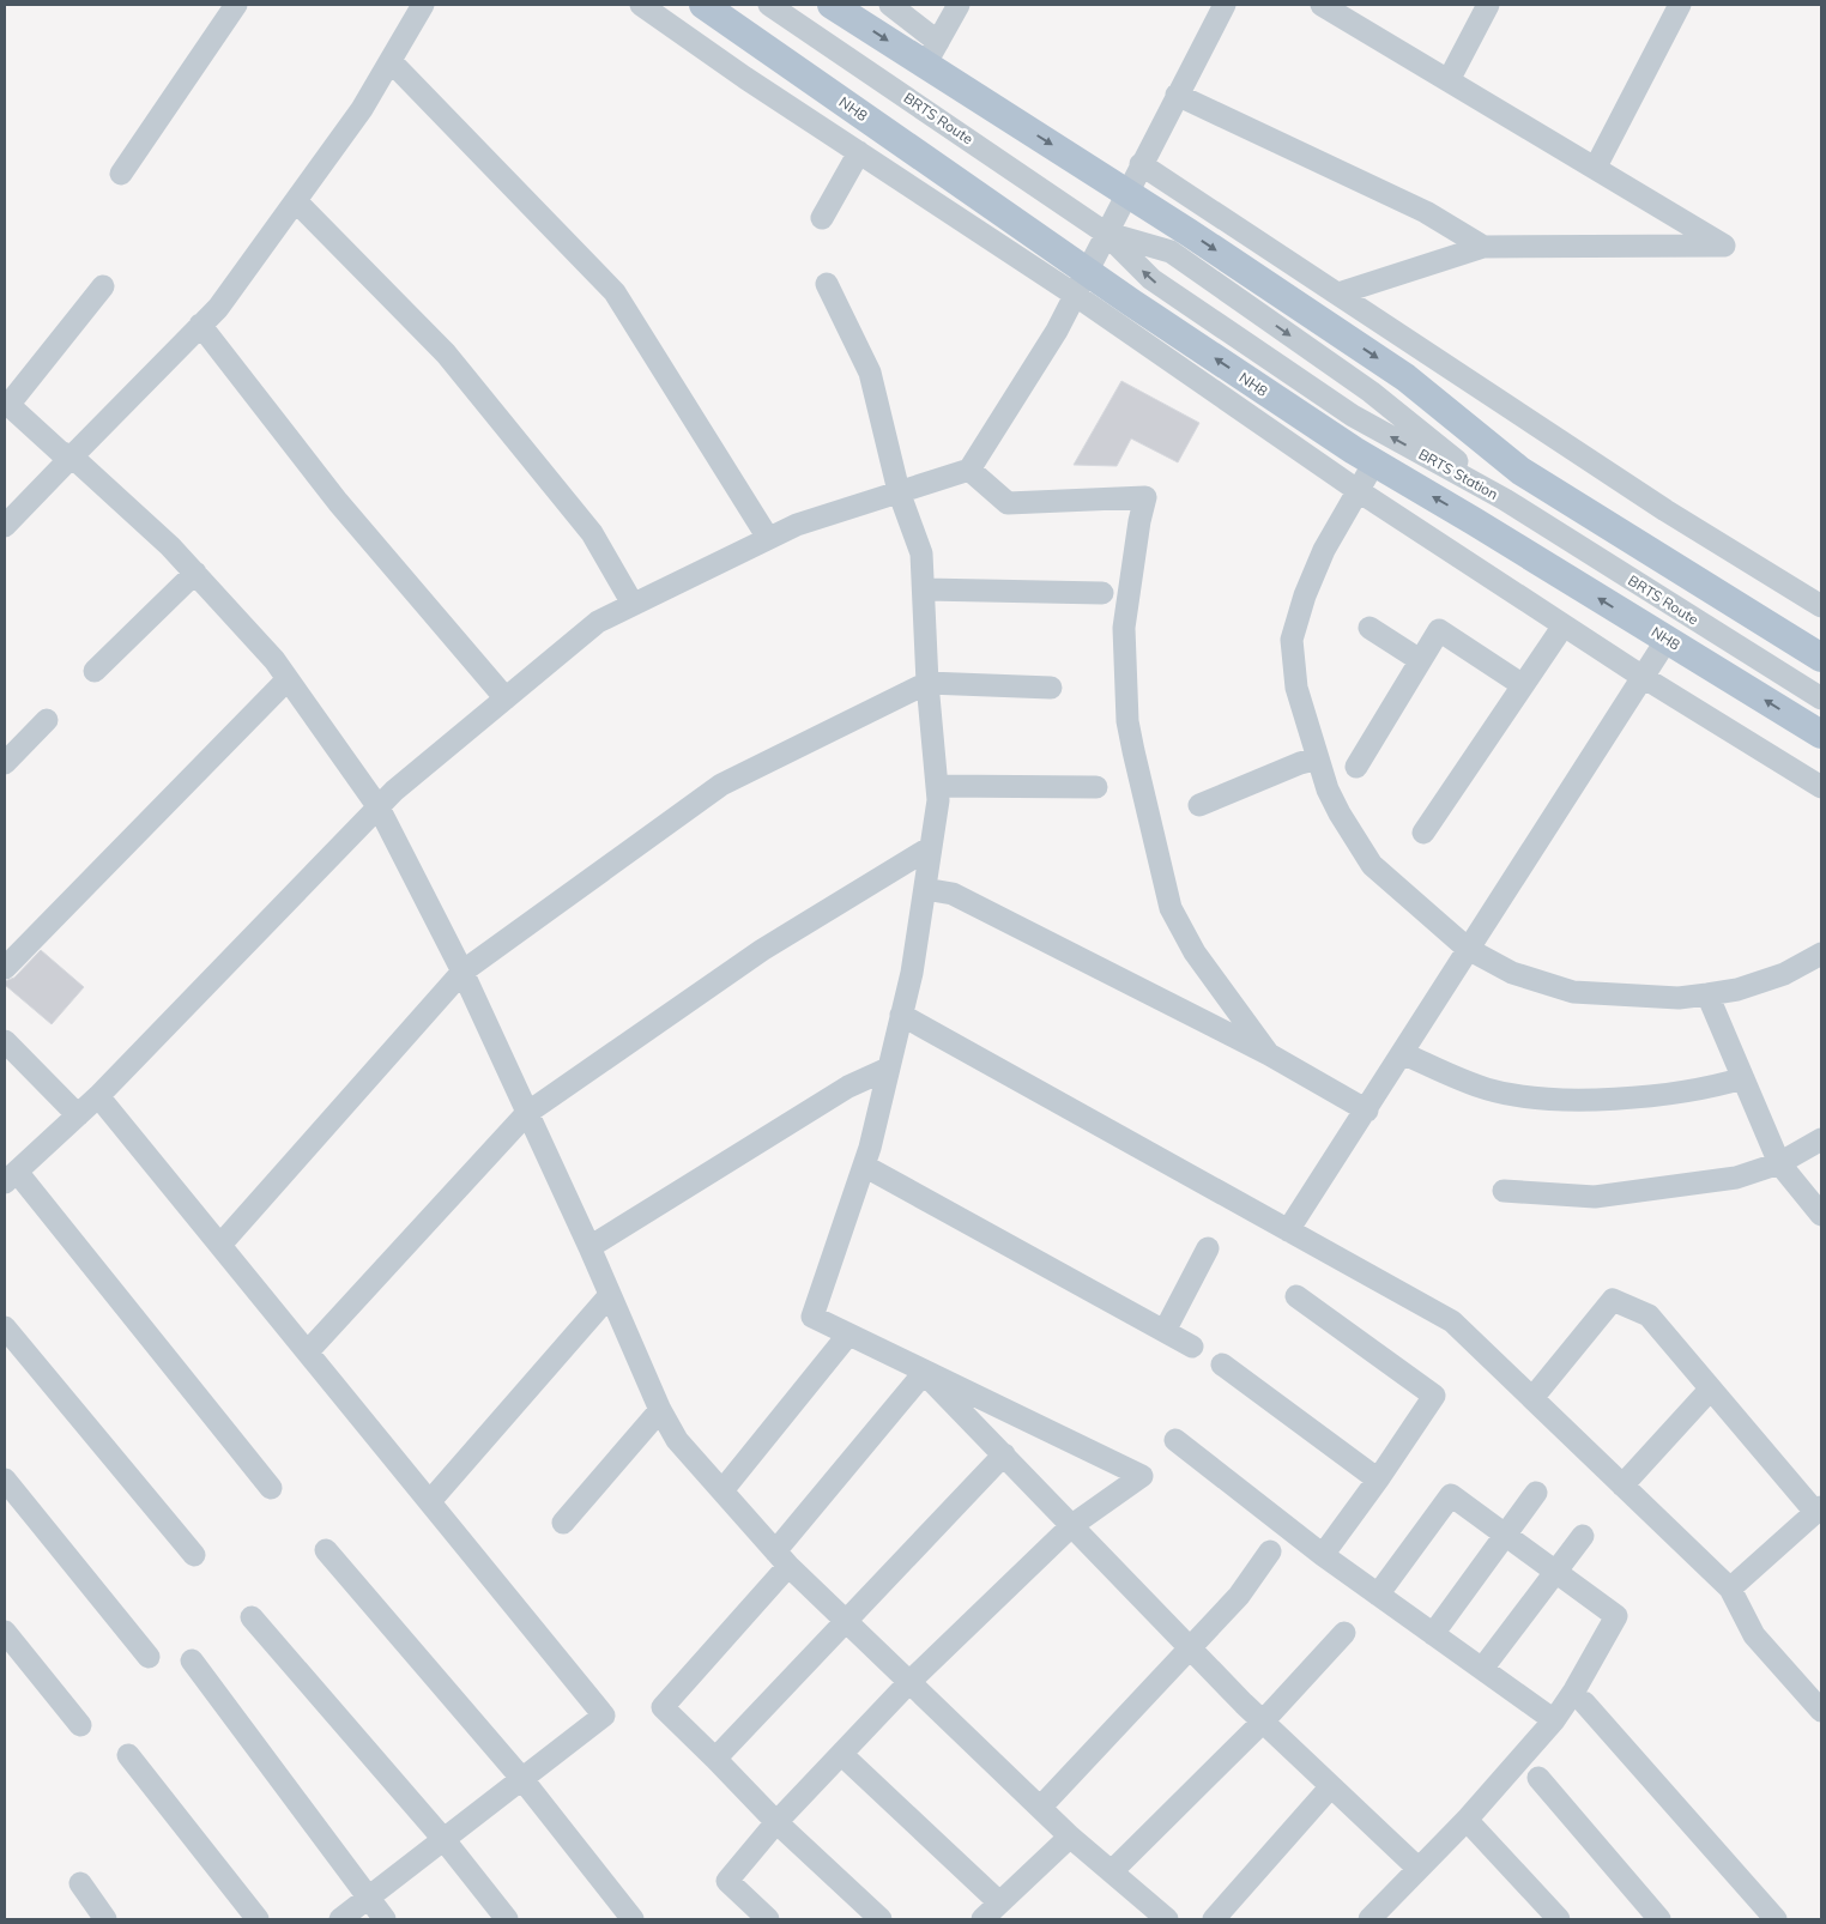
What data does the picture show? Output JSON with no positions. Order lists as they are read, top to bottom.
{
  "streets": {
    "main road": ["NH8"],
    "street": ["BRTS Route", "BRTS Station"]
  },
  "crossings": [
    ["BRTS Route", "BRTS Station"]
  ]
}
